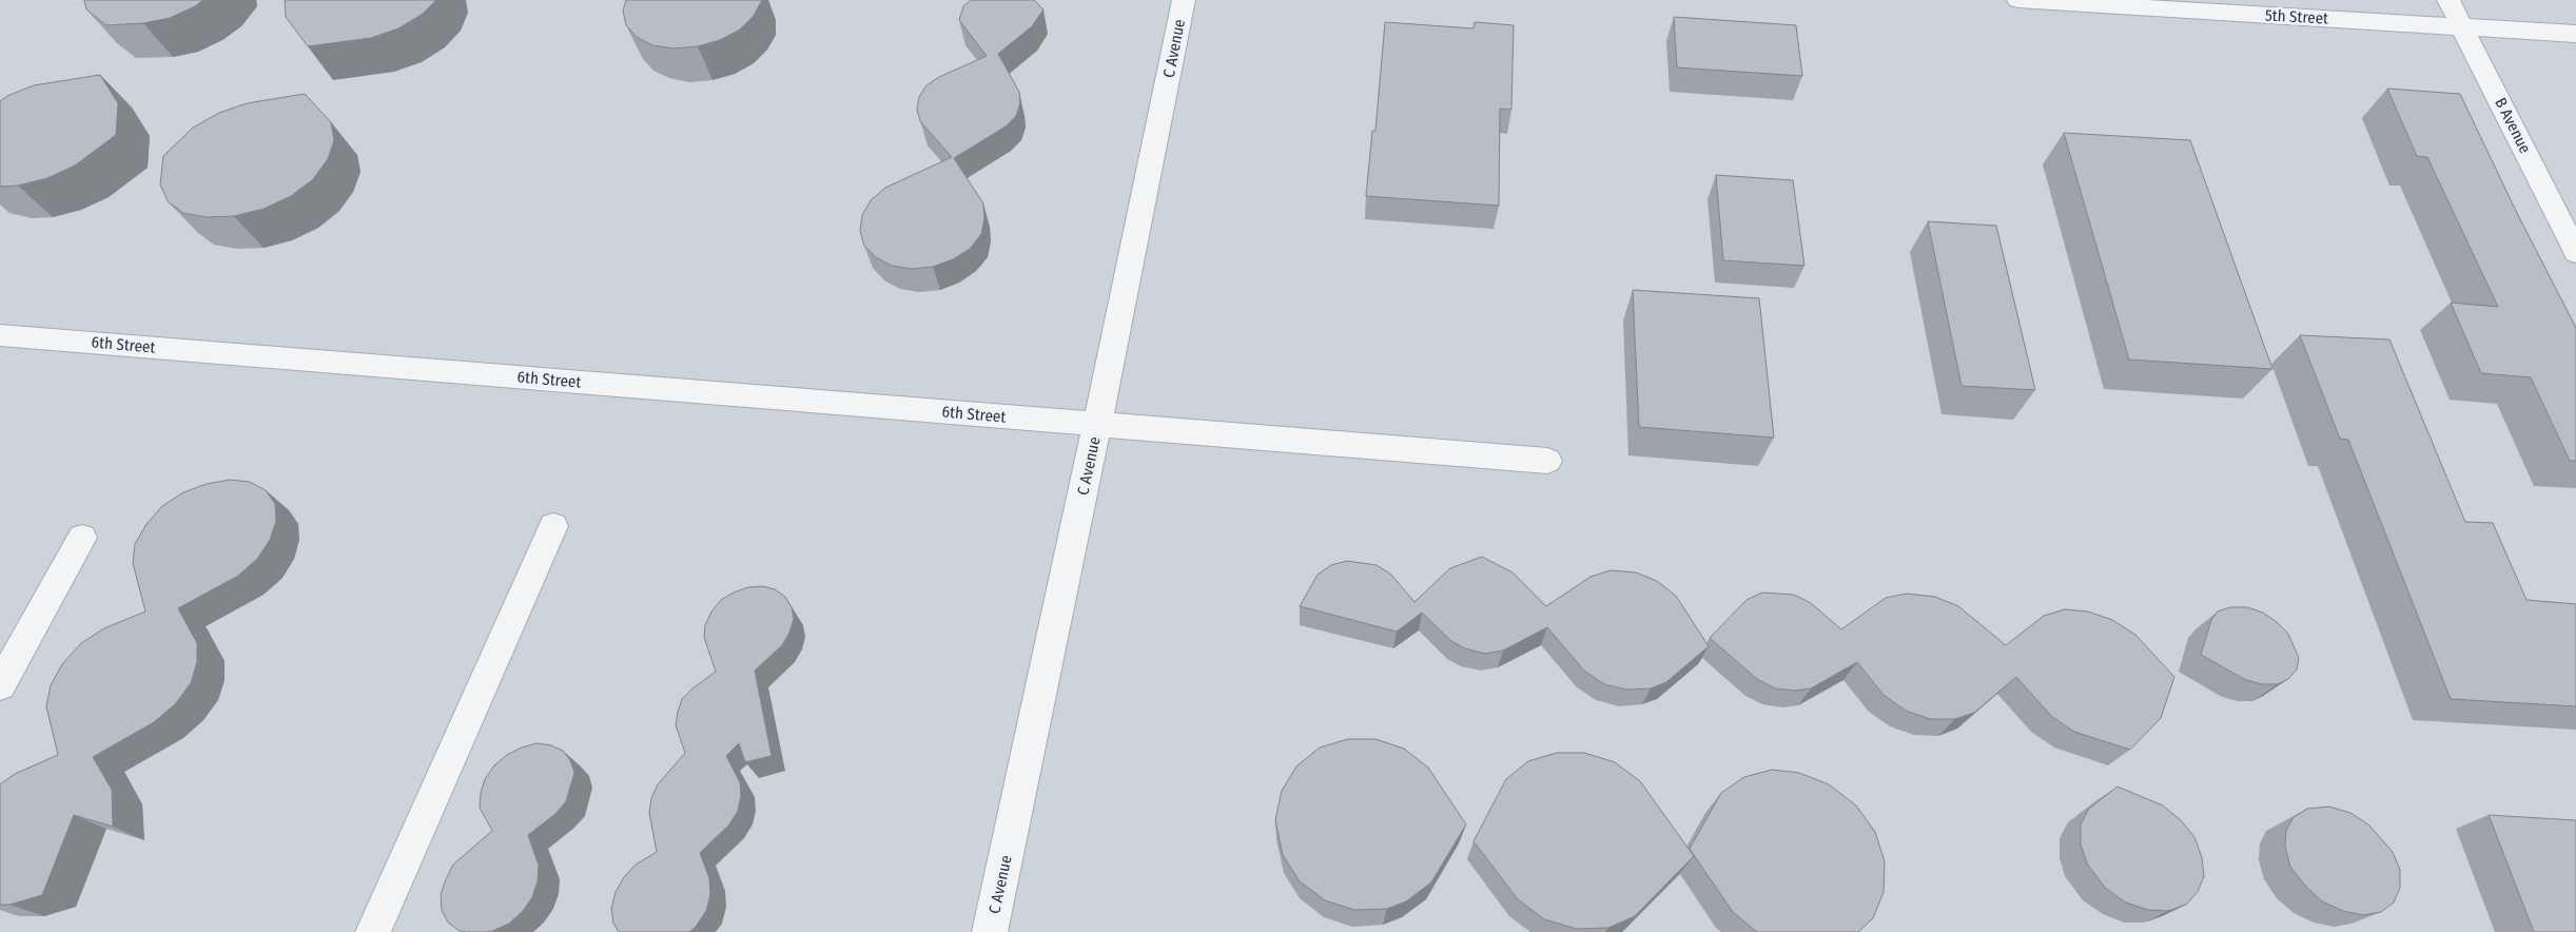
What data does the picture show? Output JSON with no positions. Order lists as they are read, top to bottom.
{
  "streets": {
    "lane": [
      "5th Street",
      "C Avenue",
      "B Avenue",
      "6th Street"
    ]
  },
  "crossings": [
    ["5th Street", "B Avenue"],
    ["C Avenue", "6th Street"]
  ]
}
